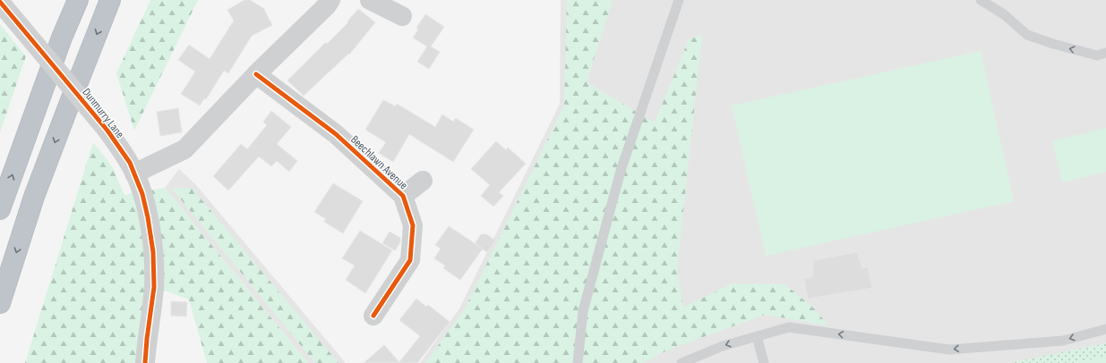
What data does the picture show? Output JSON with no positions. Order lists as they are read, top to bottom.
{
  "streets": {
    "street": ["Dunmurry Lane", "Beechlawn Avenue"]
  }
}
